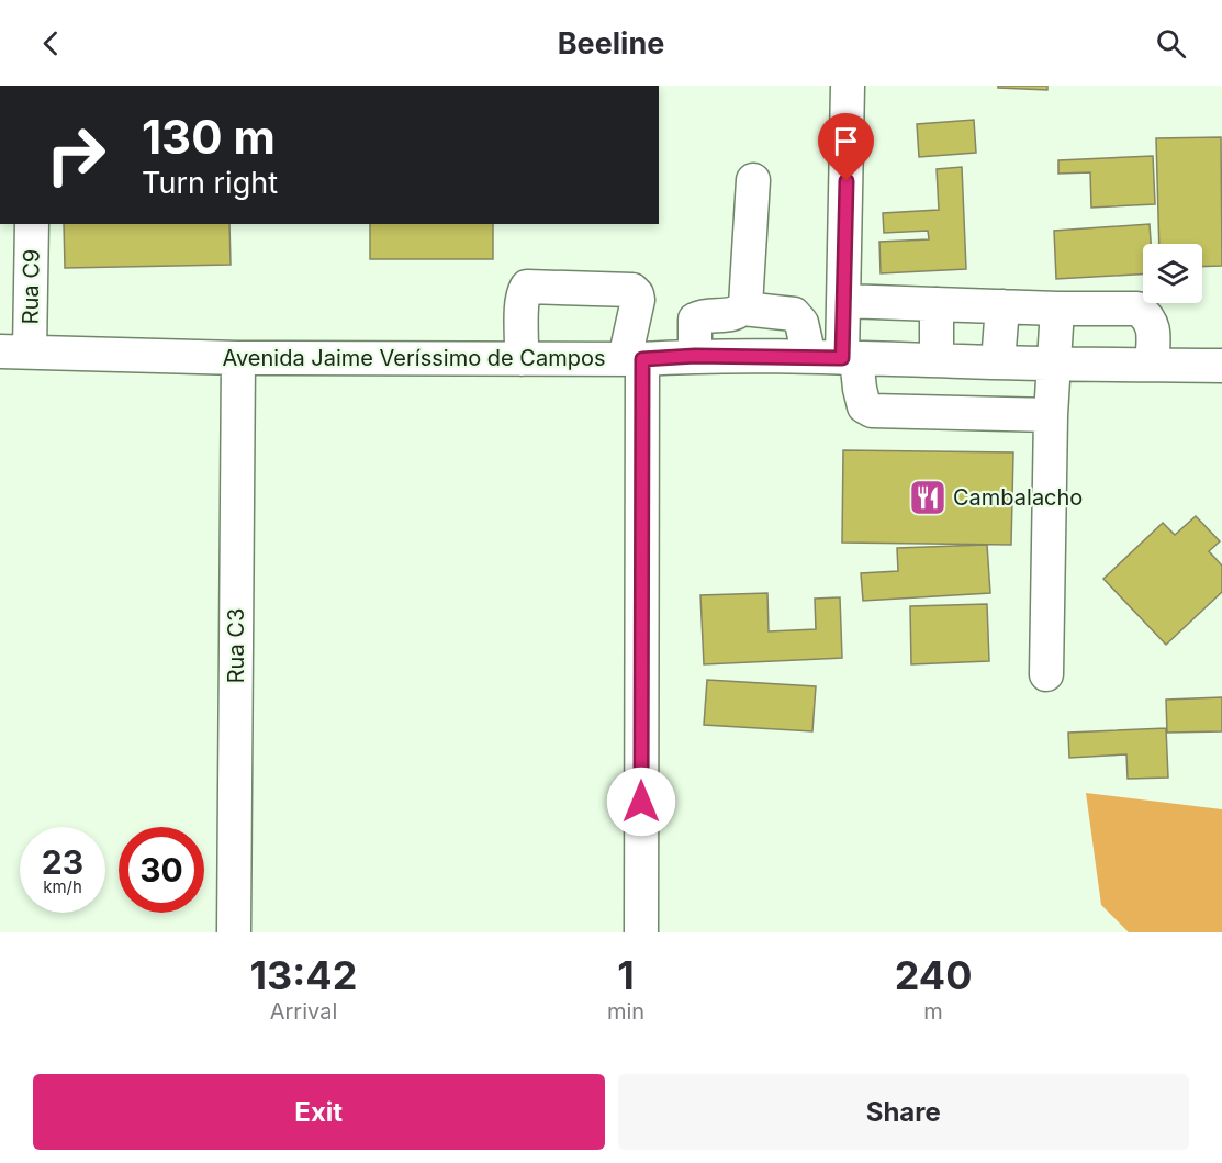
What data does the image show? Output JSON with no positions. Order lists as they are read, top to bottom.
{
  "streets": {
    "street": ["Rua C9", "Avenida Jaime Veríssimo de Campos", "Rua C3"]
  },
  "crossings": [
    ["Rua C9", "Avenida Jaime Veríssimo de Campos"],
    ["Avenida Jaime Veríssimo de Campos", "Rua C3"]
  ],
  "places": {
    "restaurant": ["Cambalacho"]
  },
  "page": {
    "header": "Beeline",
    "turn": ["130 m", "Turn right"],
    "speed": "23 km/h",
    "limit": "30",
    "eta": [
      "13:42",
      "Arrival",
      "1",
      "min",
      "240",
      "m"
    ],
    "buttons": ["Exit", "Share"]
  }
}
